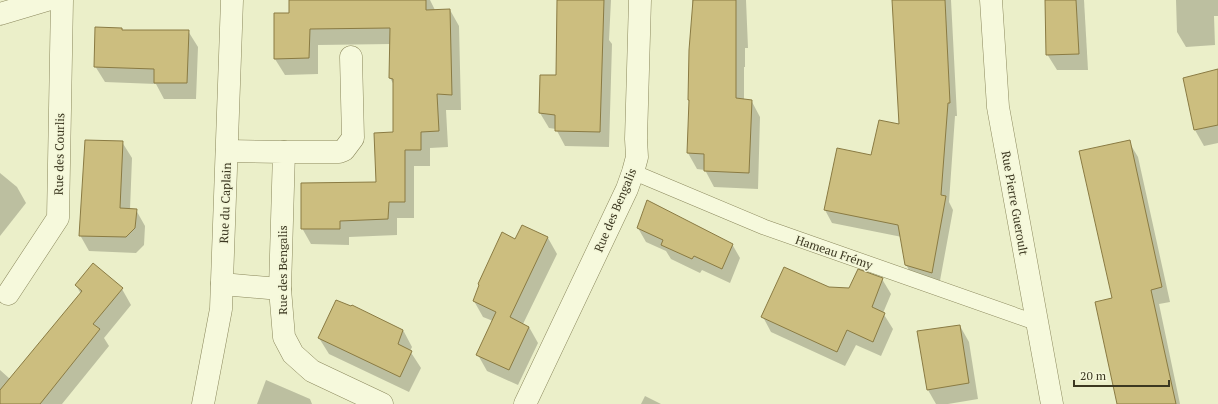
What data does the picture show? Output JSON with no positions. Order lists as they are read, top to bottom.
{
  "streets": {
    "street": [
      "Rue des Courlis",
      "Rue du Caplain",
      "Rue Pierre Gueroult",
      "Rue des Bengalis"
    ],
    "lane": ["Hameau Frémy"]
  },
  "crossings": [
    ["Rue Pierre Gueroult", "Hameau Frémy"],
    ["Rue des Bengalis", "Hameau Frémy"]
  ],
  "scale_bar": "20 m"
}
